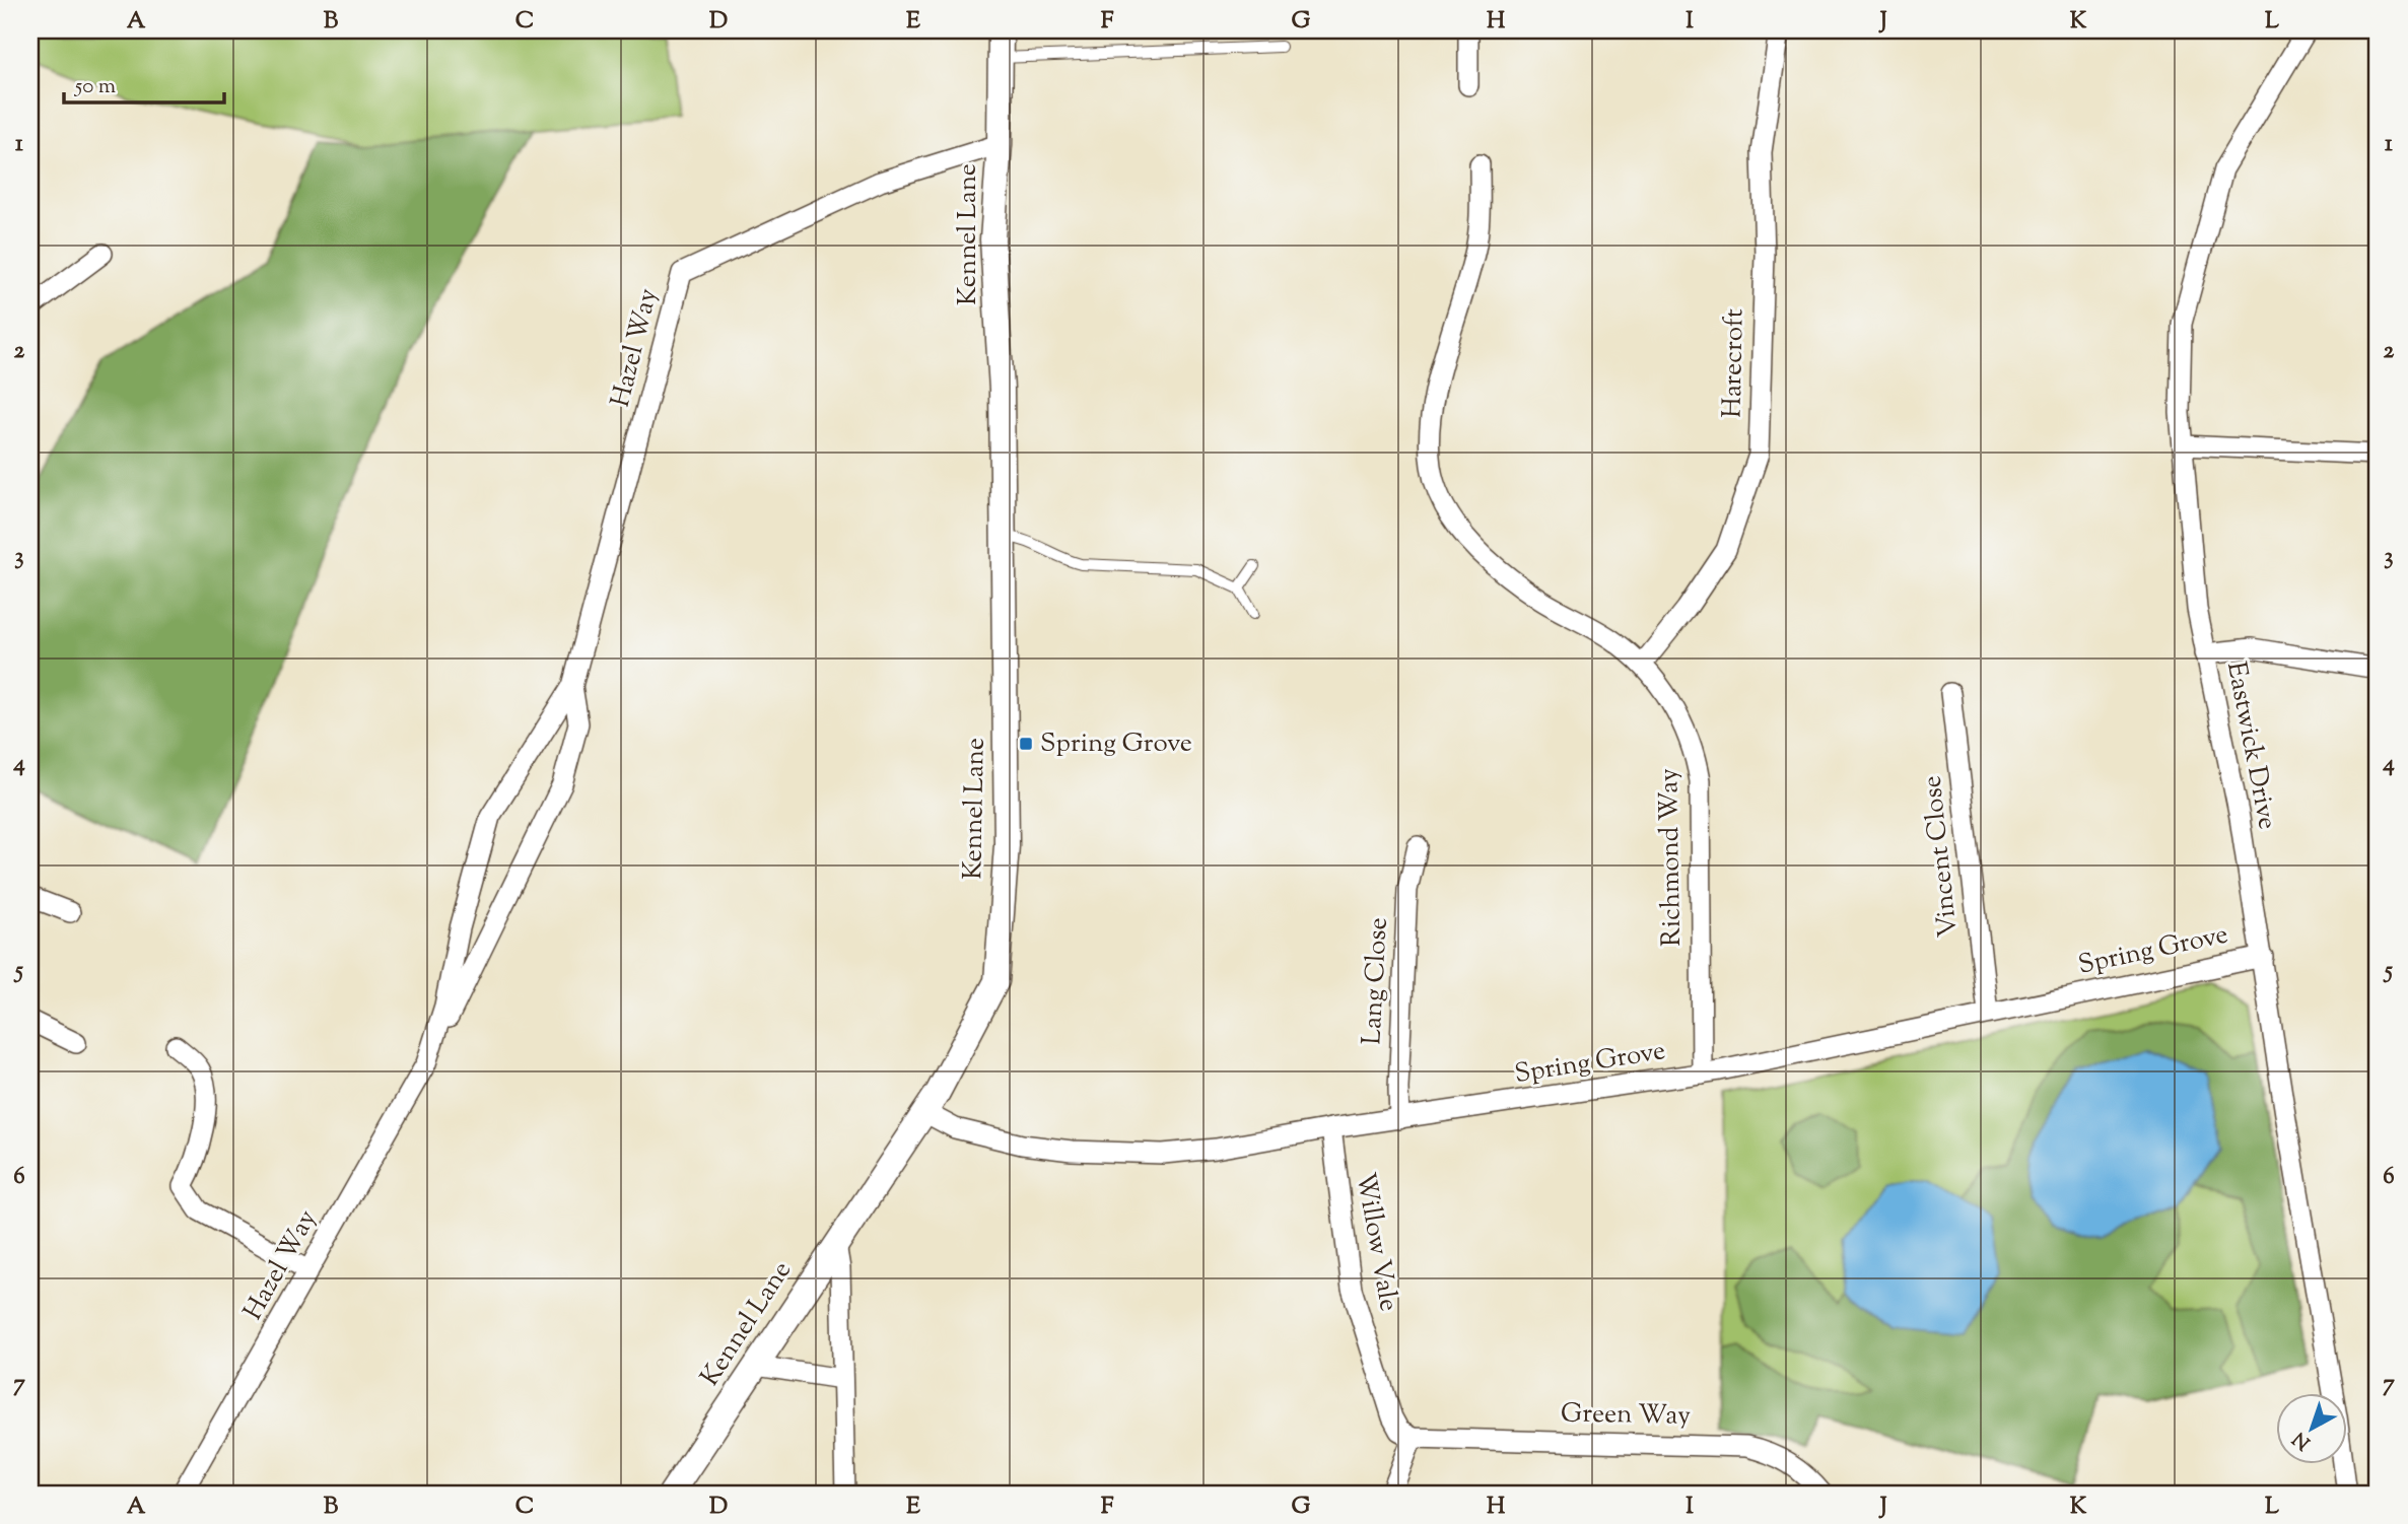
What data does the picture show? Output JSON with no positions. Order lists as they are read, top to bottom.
{
  "streets": {
    "street": [
      "Kennel Lane",
      "Hazel Way",
      "Harecroft",
      "Eastwick Drive",
      "Vincent Close",
      "Richmond Way",
      "Spring Grove",
      "Lang Close",
      "Willow Vale",
      "Green Way"
    ]
  },
  "crossings": [
    ["Kennel Lane", "Hazel Way"],
    ["Kennel Lane", "Spring Grove"],
    ["Harecroft", "Richmond Way"],
    ["Eastwick Drive", "Spring Grove"],
    ["Vincent Close", "Spring Grove"],
    ["Richmond Way", "Spring Grove"],
    ["Spring Grove", "Lang Close"],
    ["Spring Grove", "Willow Vale"],
    ["Willow Vale", "Green Way"]
  ],
  "places": {
    "transit": ["Spring Grove"]
  },
  "scale_bar": "50 m",
  "north": "bottom left",
  "grid": {
    "columns": [
      "A",
      "B",
      "C",
      "D",
      "E",
      "F",
      "G",
      "H",
      "I",
      "J",
      "K",
      "L"
    ],
    "rows": [
      "1",
      "2",
      "3",
      "4",
      "5",
      "6",
      "7"
    ]
  }
}
